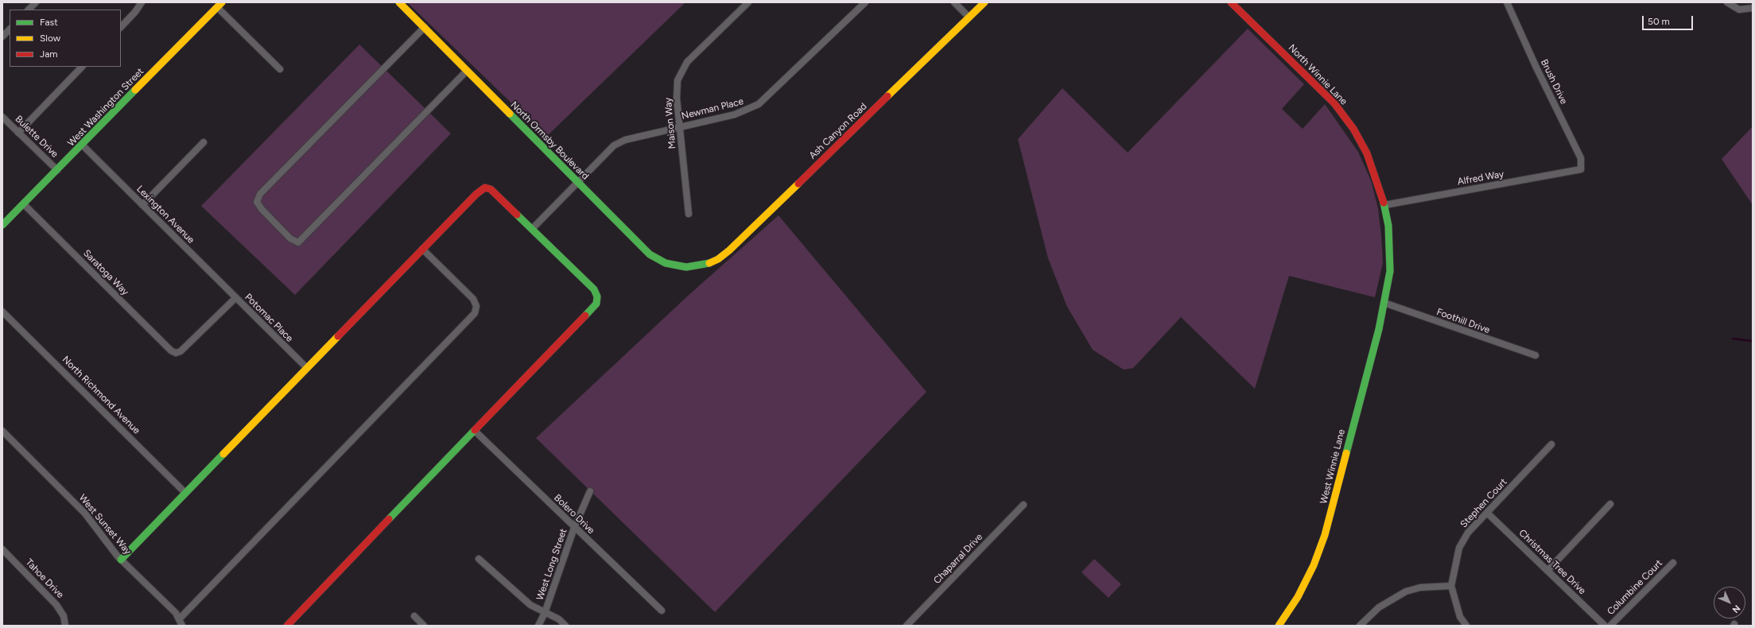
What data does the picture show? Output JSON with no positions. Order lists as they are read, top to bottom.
{
  "streets": {
    "street": [
      "North Winnie Lane",
      "Brush Drive",
      "West Washington Street",
      "Newman Place",
      "Maison Way",
      "Ash Canyon Road",
      "Bulette Drive",
      "North Ormsby Boulevard",
      "Alfred Way",
      "Lexington Avenue",
      "Saratoga Way",
      "Potomac Place",
      "Foothill Drive",
      "North Richmond Avenue",
      "West Winnie Lane",
      "Stephen Court",
      "Bolero Drive",
      "West Sunset Way",
      "Chaparral Drive",
      "Christmas Tree Drive",
      "West Long Street",
      "Tahoe Drive",
      "Columbine Court"
    ]
  },
  "crossings": [
    ["North Winnie Lane", "Alfred Way"],
    ["North Winnie Lane", "Foothill Drive"],
    ["North Winnie Lane", "West Winnie Lane"],
    ["Brush Drive", "Alfred Way"],
    ["West Washington Street", "Bulette Drive"],
    ["West Washington Street", "Lexington Avenue"],
    ["West Washington Street", "Saratoga Way"],
    ["Newman Place", "Maison Way"],
    ["Newman Place", "North Ormsby Boulevard"],
    ["Ash Canyon Road", "North Ormsby Boulevard"],
    ["Lexington Avenue", "Potomac Place"],
    ["Saratoga Way", "Potomac Place"],
    ["Foothill Drive", "West Winnie Lane"],
    ["Stephen Court", "Christmas Tree Drive"],
    ["Bolero Drive", "West Long Street"]
  ],
  "legend": ["Fast", "Slow", "Jam"],
  "scale_bar": "50 m",
  "north": "bottom right"
}
